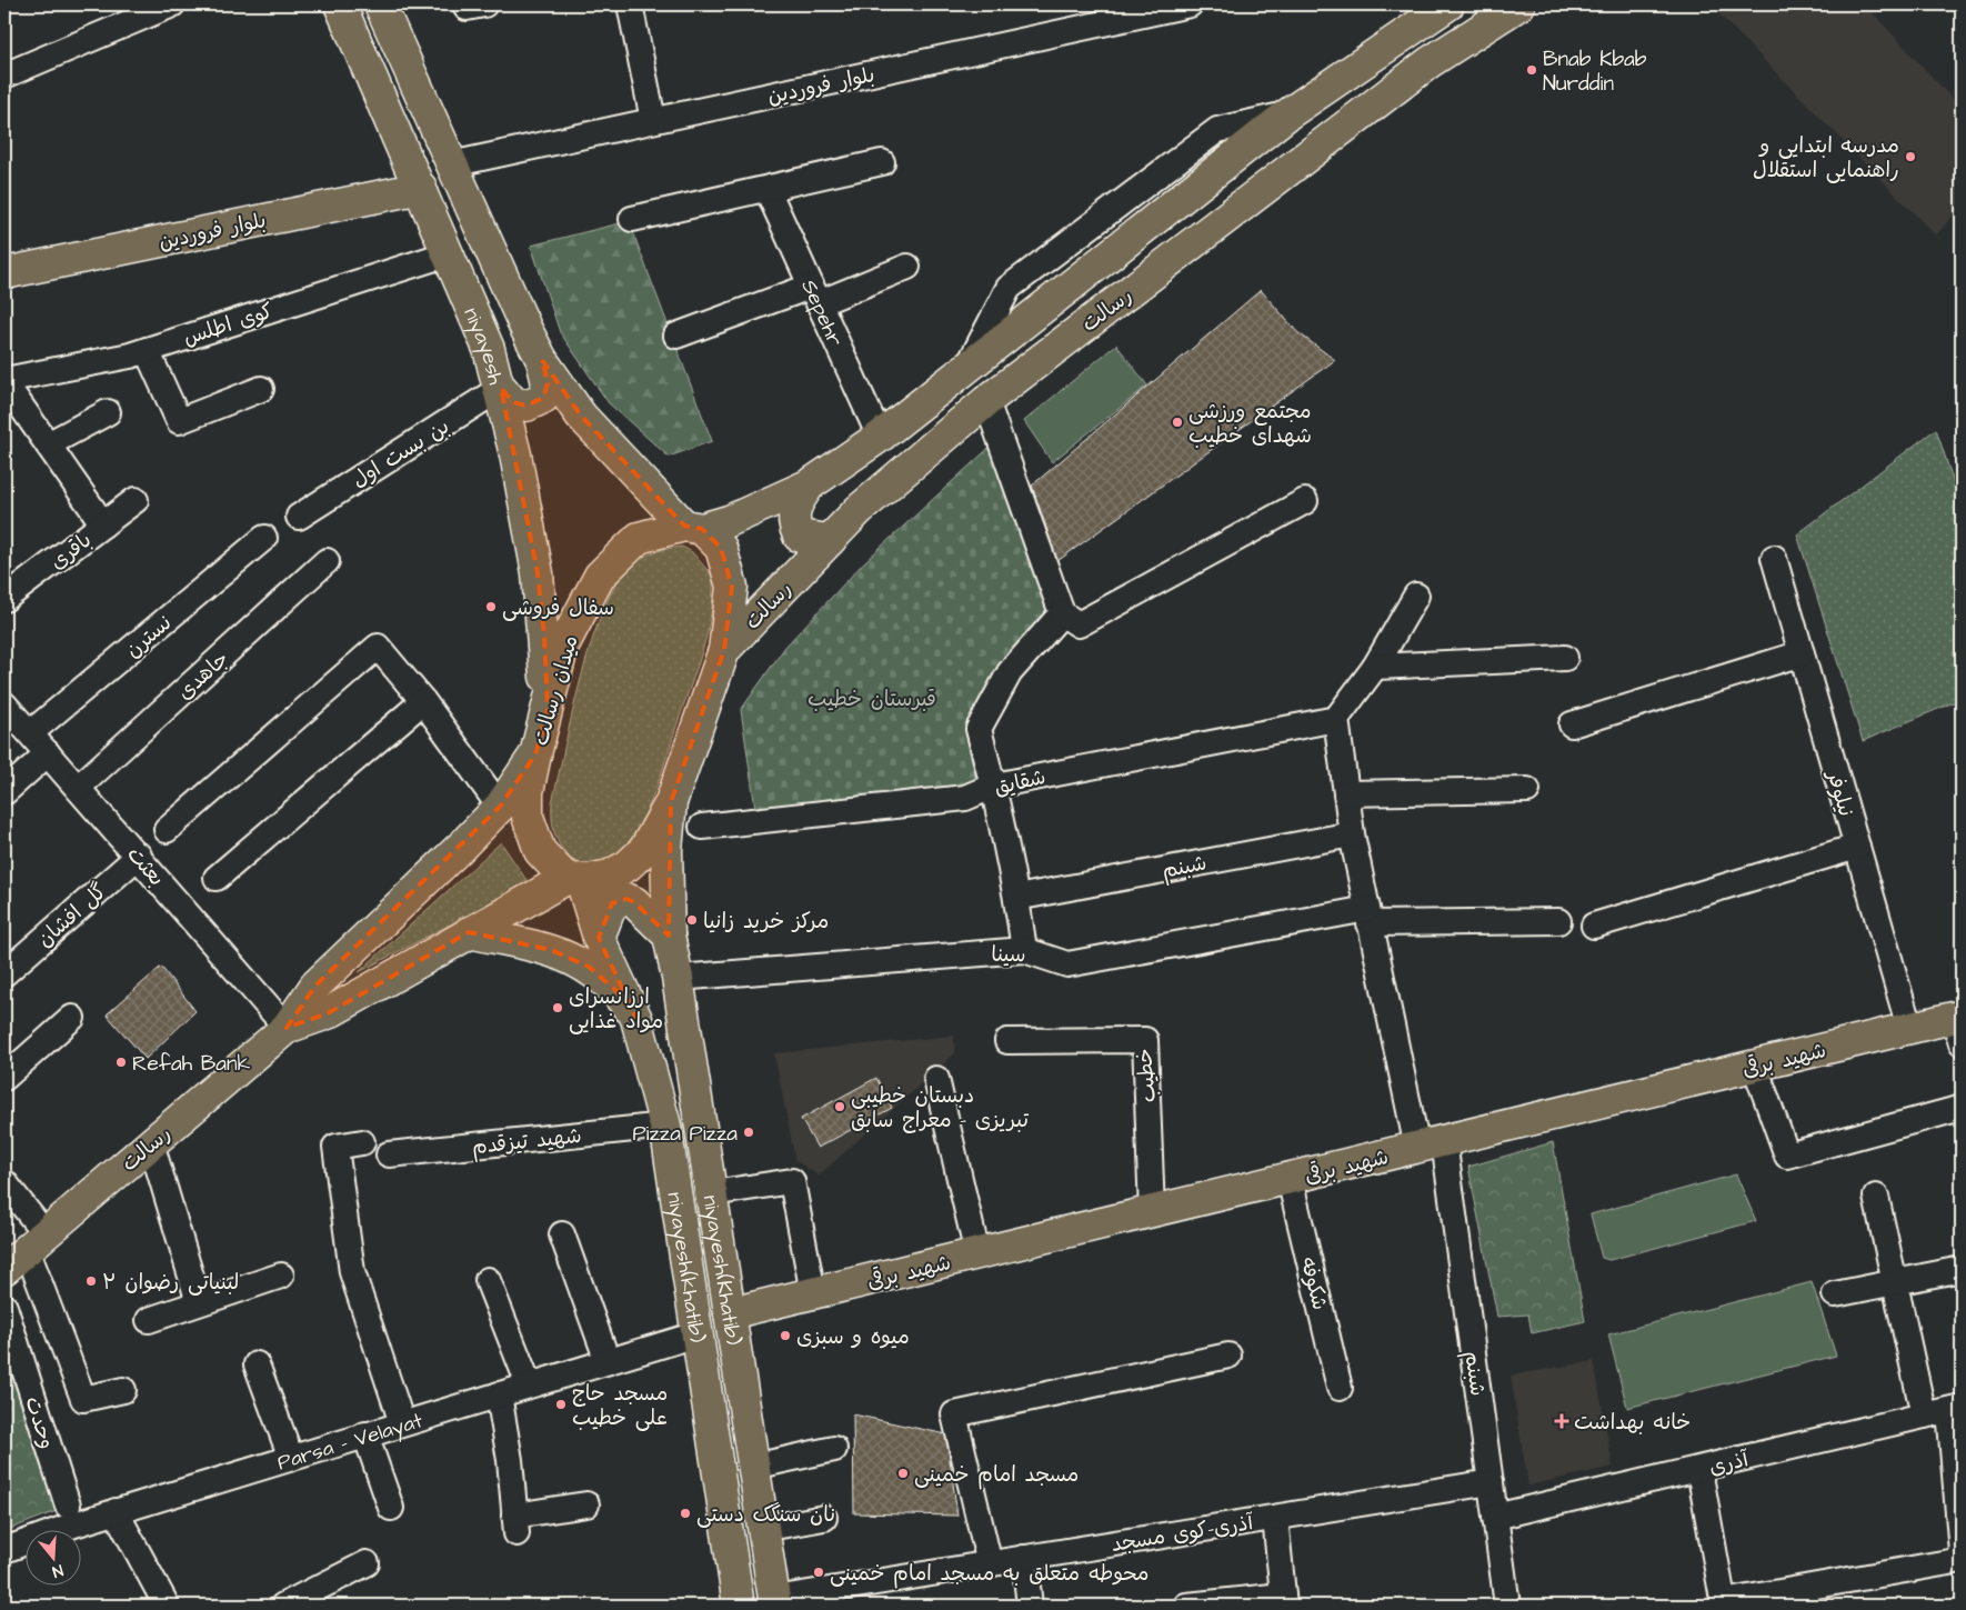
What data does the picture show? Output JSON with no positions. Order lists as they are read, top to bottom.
{
  "streets": {
    "main road": [
      "بلوار فروردین",
      "رسالت",
      "niyayesh",
      "میدان رسالت",
      "شهید برقی",
      "niyayesh(khatib)",
      "niyayesh(Khatib)"
    ],
    "street": [
      "Sepehr",
      "کوی اطلس",
      "بن بست اول",
      "باقری",
      "نسترن",
      "جاهدی",
      "شقایق",
      "نیلوفر",
      "بعثت",
      "شبنم",
      "گل افشان",
      "سینا",
      "خطیب",
      "شهید تیزقدم",
      "شکوفه",
      "وحدت",
      "Parsa - Velayat",
      "آذری",
      "آذری-کوی مسجد"
    ]
  },
  "crossings": [
    ["بلوار فروردین", "niyayesh"],
    ["رسالت", "Sepehr"],
    ["رسالت", "niyayesh"],
    ["رسالت", "میدان رسالت"],
    ["رسالت", "بعثت"],
    ["رسالت", "niyayesh(khatib)"],
    ["کوی اطلس", "niyayesh"],
    ["کوی اطلس", "باقری"],
    ["niyayesh", "بن بست اول"],
    ["niyayesh", "میدان رسالت"],
    ["نسترن", "بعثت"],
    ["جاهدی", "بعثت"],
    ["میدان رسالت", "niyayesh(khatib)"],
    ["شقایق", "شبنم"],
    ["نیلوفر", "شهید برقی"],
    ["بعثت", "گل افشان"],
    ["شبنم", "سینا"],
    ["شبنم", "شهید برقی"],
    ["شبنم", "آذری"],
    ["شبنم", "آذری-کوی مسجد"],
    ["سینا", "niyayesh(Khatib)"],
    ["شهید برقی", "خطیب"],
    ["شهید برقی", "niyayesh(Khatib)"],
    ["شهید برقی", "شکوفه"],
    ["شهید تیزقدم", "niyayesh(khatib)"],
    ["niyayesh(khatib)", "Parsa - Velayat"],
    ["niyayesh(Khatib)", "آذری-کوی مسجد"]
  ],
  "parks": ["قبرستان خطیب"],
  "places": {
    "other": [
      "Bnab Kbab Nurddin",
      "مدرسه ابتدایی و راهنمایی استقلال",
      "مجتمع ورزشی شهدای خطیب",
      "سفال فروشی",
      "مرکز خرید زانیا",
      "ارزانسرای مواد غذایی",
      "Refah Bank",
      "دبستان خطیبی تبریزی - معراج سابق",
      "Pizza Pizza",
      "لبنیاتی رضوان ۲",
      "میوه و سبزی",
      "مسجد حاج علی خطیب",
      "مسجد امام خمینی",
      "نان سنگک دستی",
      "محوطه متعلق به مسجد امام خمینی"
    ],
    "health": ["خانه بهداشت"]
  },
  "north": "bottom"
}
